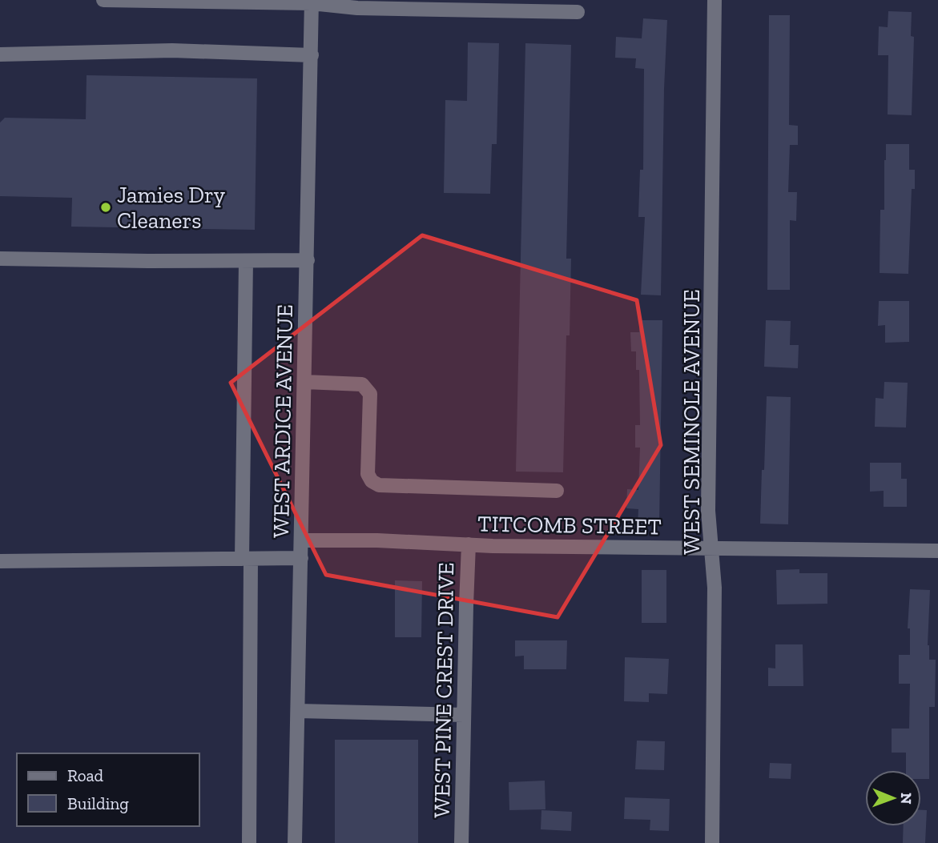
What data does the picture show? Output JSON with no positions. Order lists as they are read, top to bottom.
{
  "streets": {
    "street": [
      "WEST ARDICE AVENUE",
      "WEST SEMINOLE AVENUE",
      "TITCOMB STREET",
      "WEST PINE CREST DRIVE"
    ]
  },
  "crossings": [
    ["WEST ARDICE AVENUE", "TITCOMB STREET"],
    ["WEST SEMINOLE AVENUE", "TITCOMB STREET"],
    ["TITCOMB STREET", "WEST PINE CREST DRIVE"]
  ],
  "places": ["Jamies Dry Cleaners"],
  "legend": ["Road", "Building"],
  "north": "right"
}
